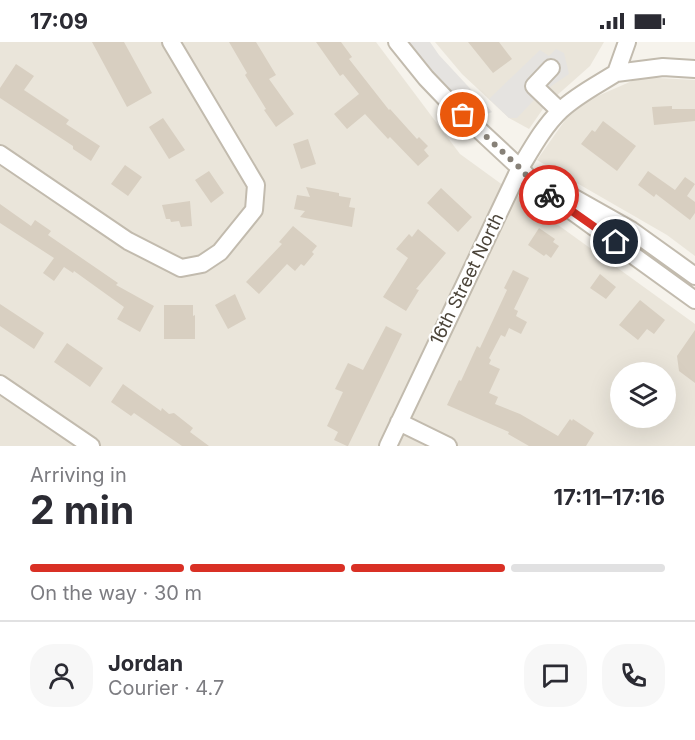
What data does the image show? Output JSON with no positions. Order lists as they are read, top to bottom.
{
  "streets": {
    "street": ["16th Street North"]
  },
  "page": {
    "status": "17:09",
    "heading": ["2 min", "Arriving in", "17:11–17:16"],
    "panel": ["Jordan", "Courier · 4.7"],
    "bar": "On the way · 30 m"
  }
}
